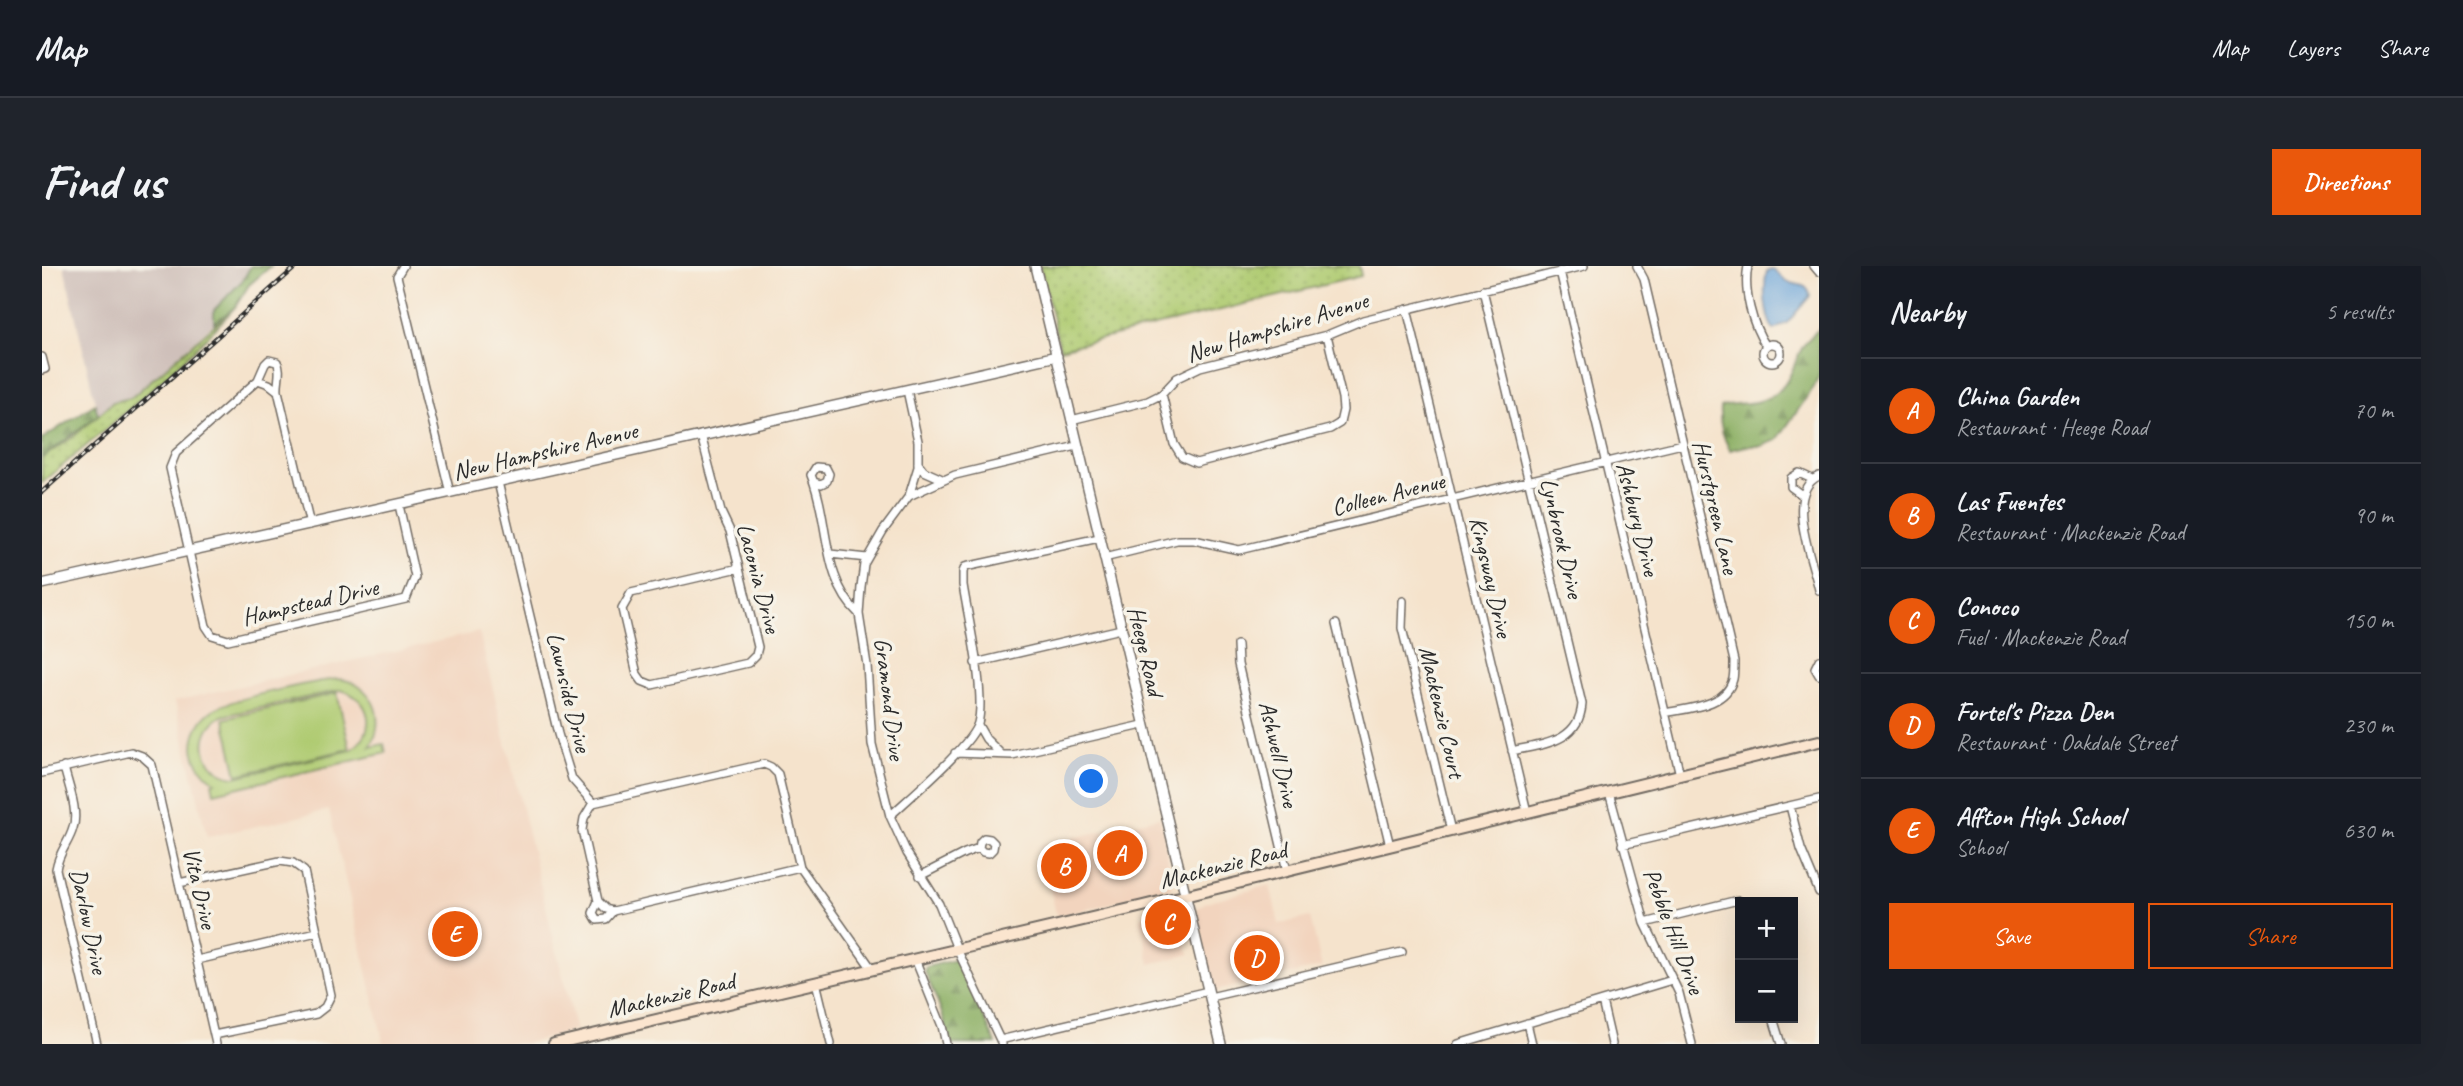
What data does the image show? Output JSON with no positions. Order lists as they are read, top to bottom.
{
  "streets": {
    "main road": ["Mackenzie Road"],
    "street": [
      "New Hampshire Avenue",
      "Colleen Avenue",
      "Hurstgreen Lane",
      "Ashbury Drive",
      "Lynbrook Drive",
      "Kingsway Drive",
      "Laconia Drive",
      "Hampstead Drive",
      "Heege Road",
      "Lawnside Drive",
      "Gramond Drive",
      "Mackenzie Court",
      "Ashwell Drive",
      "Vita Drive",
      "Darlow Drive",
      "Pebble Hill Drive"
    ]
  },
  "crossings": [
    ["New Hampshire Avenue", "Ashbury Drive"],
    ["New Hampshire Avenue", "Lynbrook Drive"],
    ["New Hampshire Avenue", "Kingsway Drive"],
    ["New Hampshire Avenue", "Laconia Drive"],
    ["New Hampshire Avenue", "Hampstead Drive"],
    ["New Hampshire Avenue", "Heege Road"],
    ["New Hampshire Avenue", "Lawnside Drive"],
    ["New Hampshire Avenue", "Gramond Drive"],
    ["Colleen Avenue", "Hurstgreen Lane"],
    ["Colleen Avenue", "Ashbury Drive"],
    ["Colleen Avenue", "Lynbrook Drive"],
    ["Colleen Avenue", "Kingsway Drive"],
    ["Colleen Avenue", "Heege Road"],
    ["Hurstgreen Lane", "Ashbury Drive"],
    ["Ashbury Drive", "Mackenzie Road"],
    ["Lynbrook Drive", "Kingsway Drive"],
    ["Kingsway Drive", "Mackenzie Road"],
    ["Heege Road", "Mackenzie Road"],
    ["Gramond Drive", "Mackenzie Road"],
    ["Mackenzie Court", "Mackenzie Road"],
    ["Ashwell Drive", "Mackenzie Road"],
    ["Mackenzie Road", "Pebble Hill Drive"],
    ["Vita Drive", "Darlow Drive"]
  ],
  "page": {
    "header": "Map",
    "nav": ["Map", "Layers", "Share"],
    "buttons": [
      "Directions",
      ["Save", "Share"]
    ],
    "title": "Find us",
    "heading": ["Nearby", "5 results"],
    "list": [
      {
        "mark": "A",
        "name": "China Garden",
        "note": "Restaurant · Heege Road",
        "value": "70 m"
      },
      {
        "mark": "B",
        "name": "Las Fuentes",
        "note": "Restaurant · Mackenzie Road",
        "value": "90 m"
      },
      {
        "mark": "C",
        "name": "Conoco",
        "note": "Fuel · Mackenzie Road",
        "value": "150 m"
      },
      {
        "mark": "D",
        "name": "Fortel's Pizza Den",
        "note": "Restaurant · Oakdale Street",
        "value": "230 m"
      },
      {
        "mark": "E",
        "name": "Affton High School",
        "note": "School",
        "value": "630 m"
      }
    ],
    "pins": [
      "A",
      "B",
      "C",
      "E",
      "D"
    ],
    "map_buttons": ["+", "−"]
  }
}
